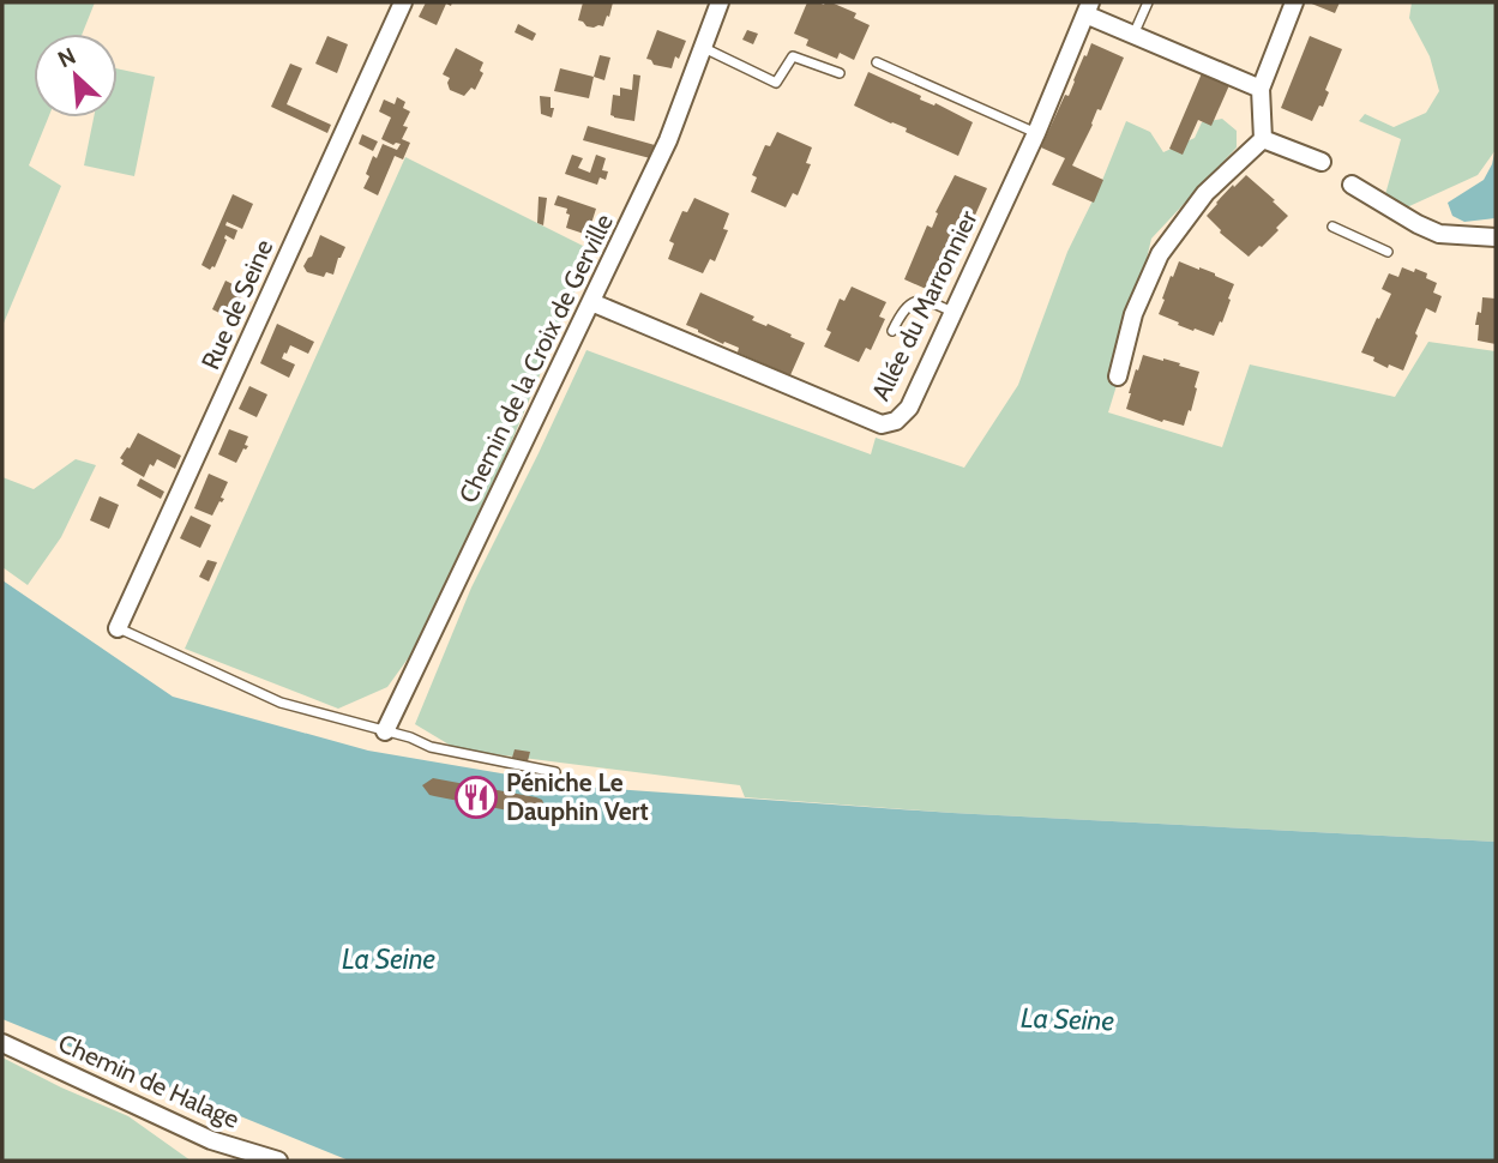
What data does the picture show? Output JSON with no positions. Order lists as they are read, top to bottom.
{
  "streets": {
    "street": [
      "Rue de Seine",
      "Allée du Marronnier",
      "Chemin de la Croix de Gerville",
      "Chemin de Halage"
    ]
  },
  "crossings": [
    ["Allée du Marronnier", "Chemin de la Croix de Gerville"]
  ],
  "water": ["La Seine"],
  "places": {
    "restaurant": ["Péniche Le Dauphin Vert"]
  },
  "north": "top left"
}
